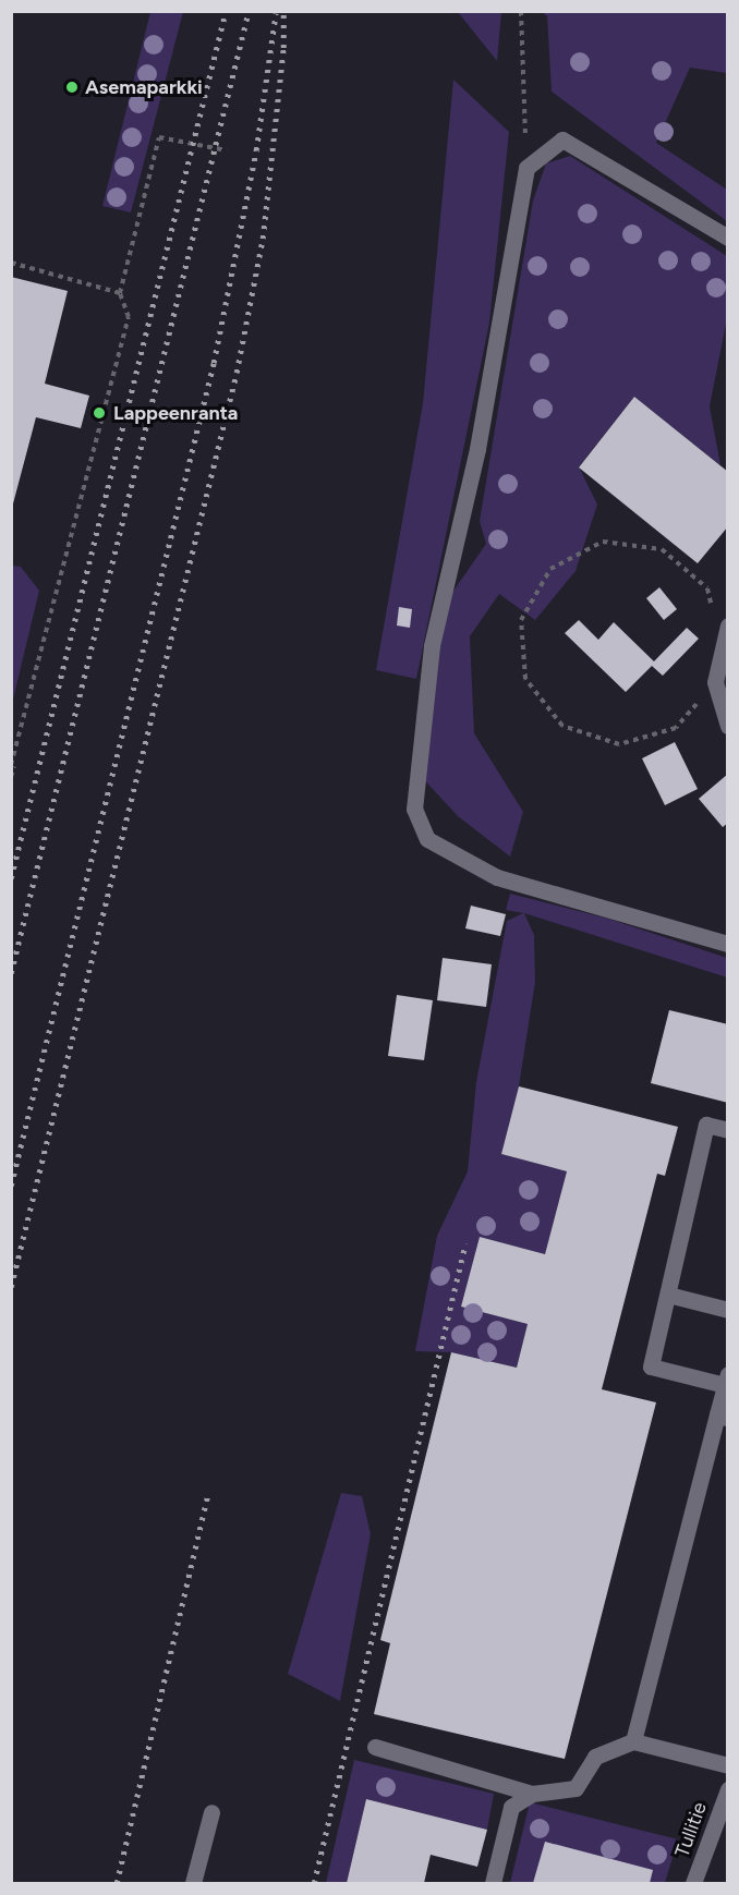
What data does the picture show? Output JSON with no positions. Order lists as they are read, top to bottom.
{
  "streets": {
    "street": ["Tullitie"]
  },
  "places": ["Asemaparkki", "Lappeenranta"]
}
